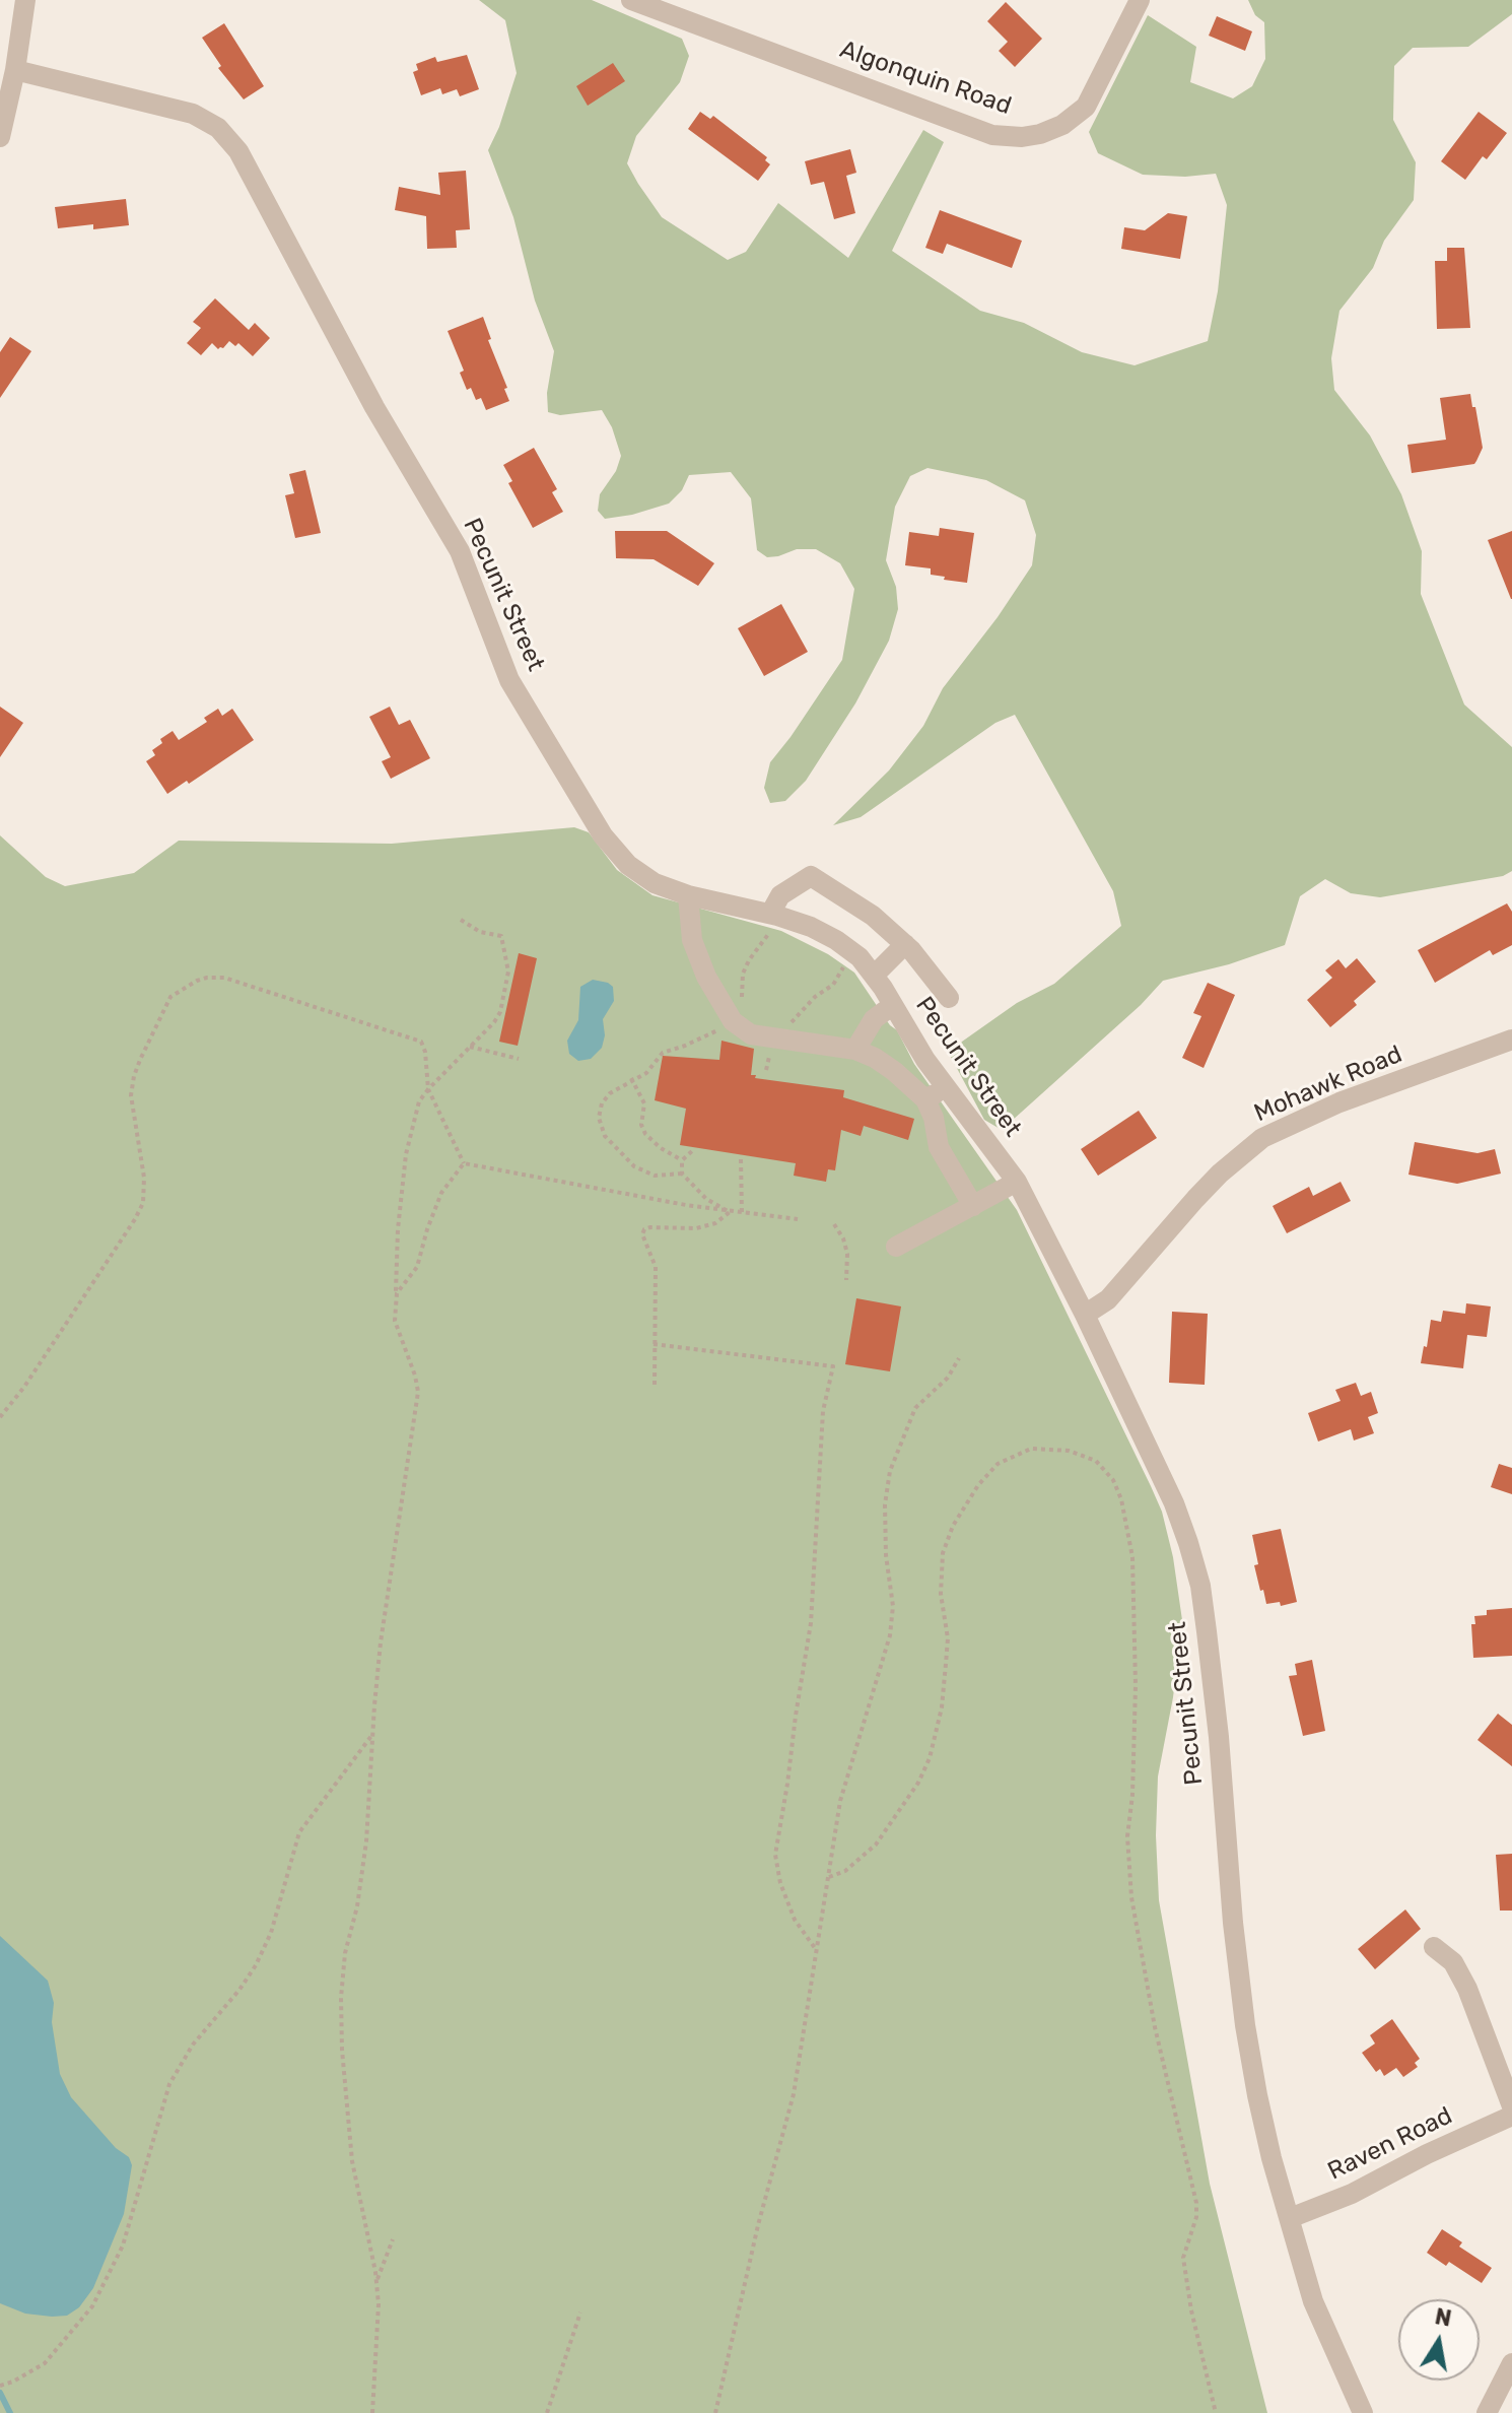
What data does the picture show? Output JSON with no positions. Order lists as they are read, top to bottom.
{
  "streets": {
    "street": [
      "Algonquin Road",
      "Pecunit Street",
      "Mohawk Road",
      "Raven Road"
    ]
  },
  "crossings": [
    ["Pecunit Street", "Mohawk Road"],
    ["Pecunit Street", "Raven Road"]
  ],
  "north": "top"
}
